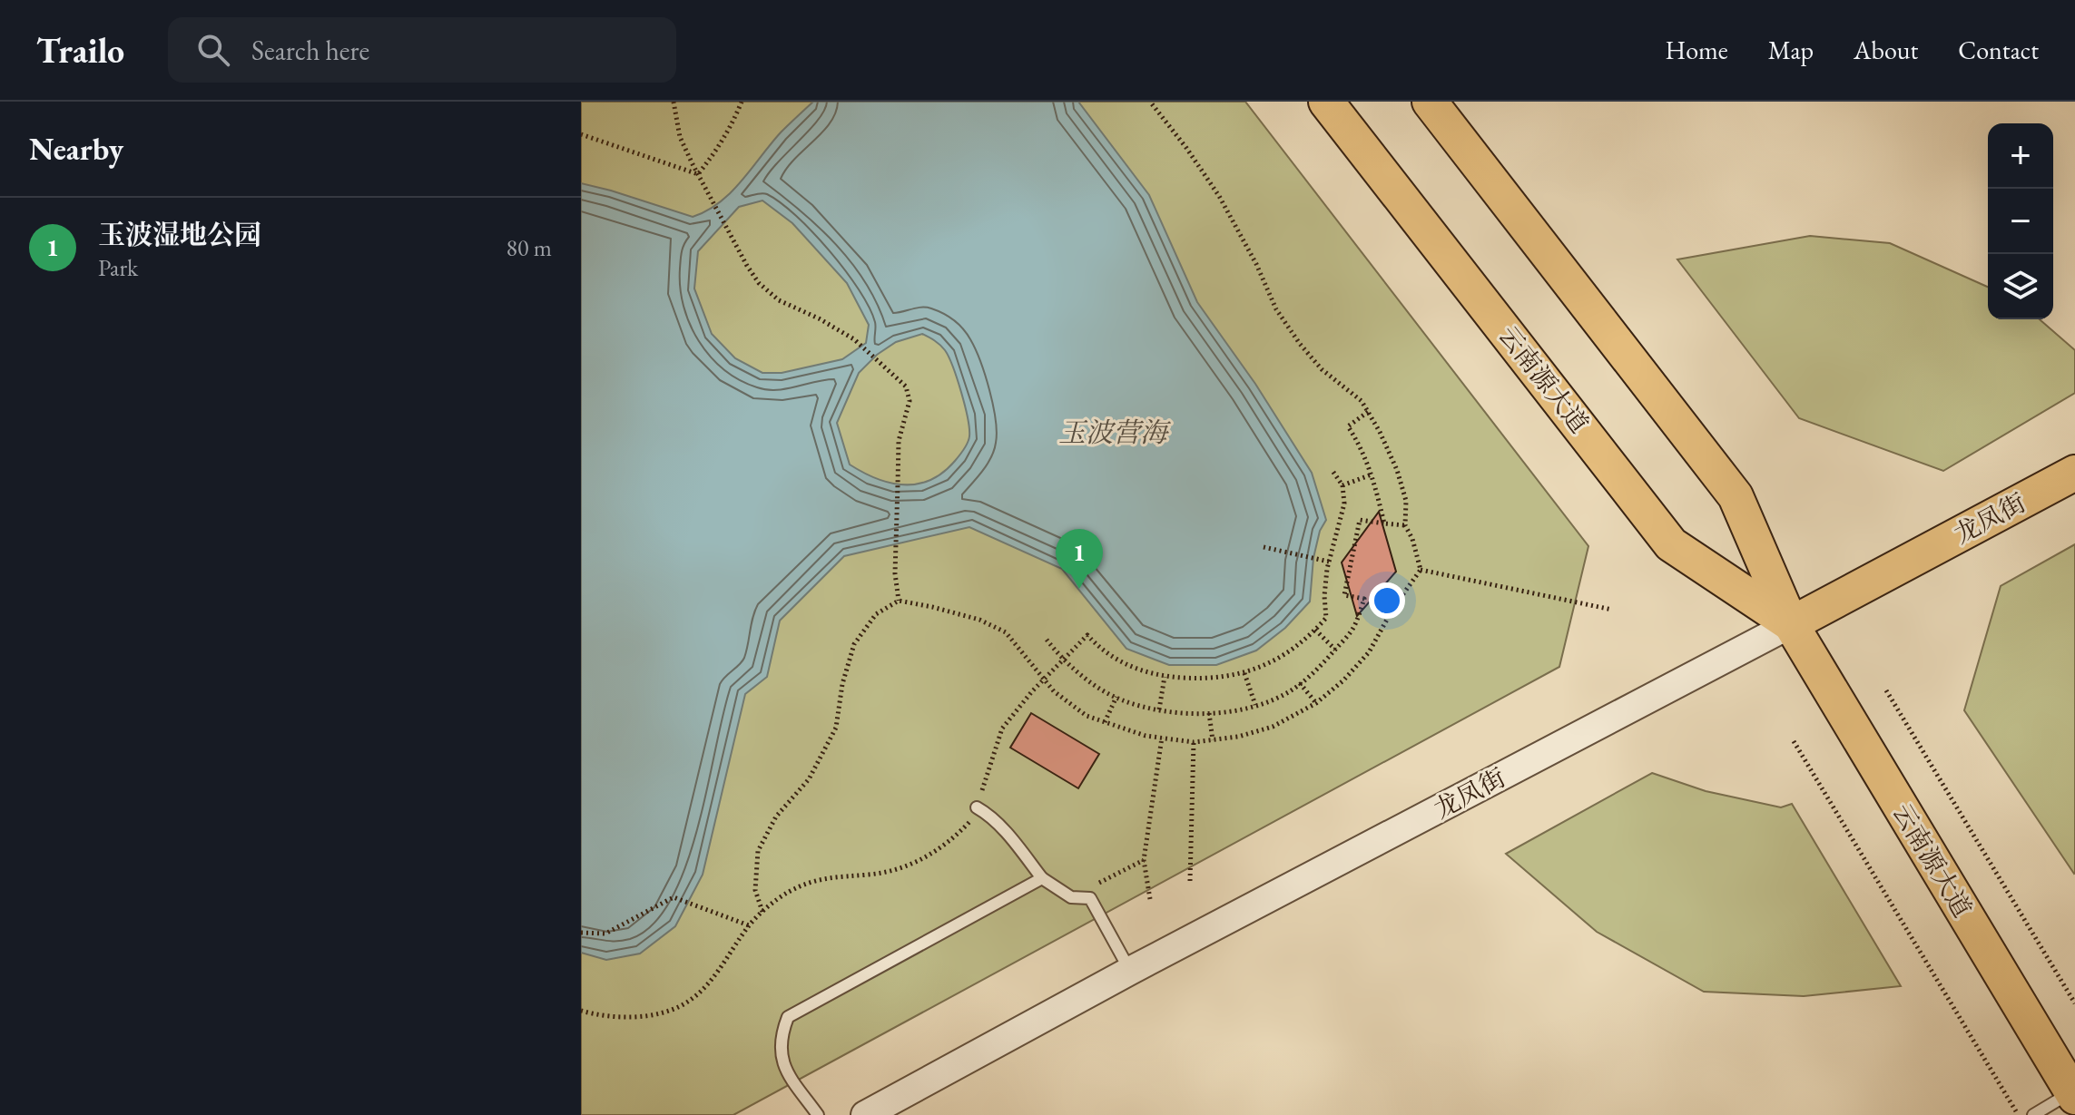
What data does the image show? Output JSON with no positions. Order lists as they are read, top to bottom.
{
  "streets": {
    "main road": ["云南源大道", "龙凤街"]
  },
  "crossings": [
    ["云南源大道", "龙凤街"]
  ],
  "water": ["玉波营海"],
  "page": {
    "header": "Trailo",
    "search": "Search here",
    "nav": [
      "Home",
      "Map",
      "About",
      "Contact"
    ],
    "heading": "Nearby",
    "map_buttons": ["+", "−"],
    "list": [
      {
        "mark": "1",
        "name": "玉波湿地公园",
        "note": "Park",
        "value": "80 m"
      }
    ],
    "pins": "1"
  }
}
